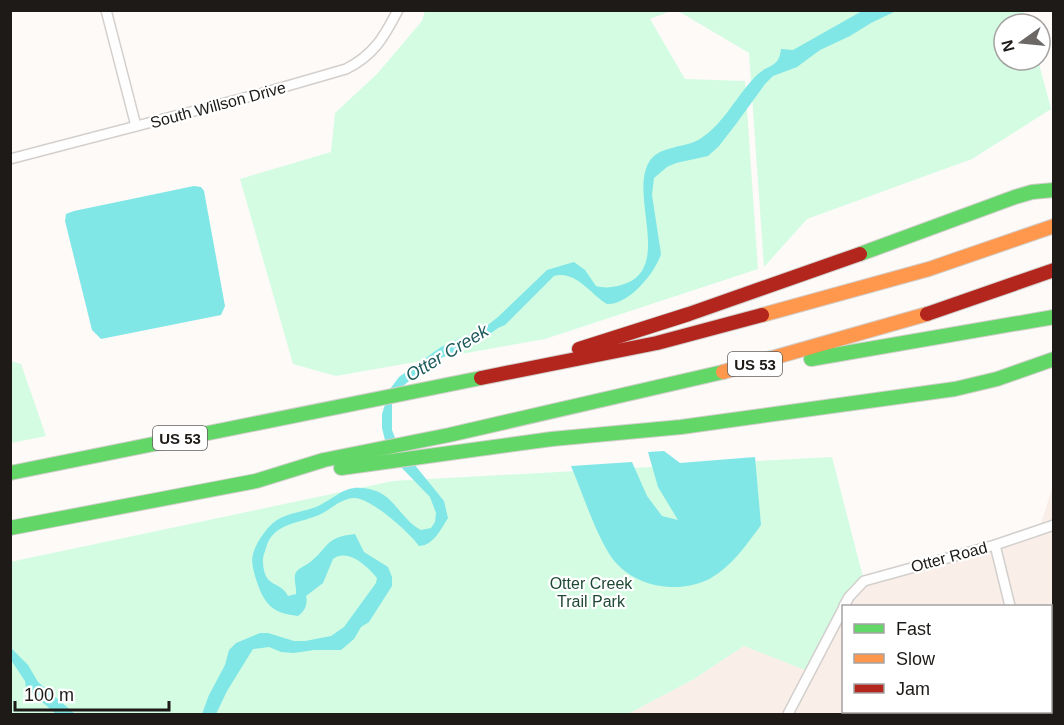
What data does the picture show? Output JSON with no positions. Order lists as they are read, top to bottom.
{
  "streets": {
    "highway": ["US 53"],
    "street": ["South Willson Drive", "Otter Road"]
  },
  "water": ["Otter Creek"],
  "parks": ["Otter Creek Trail Park"],
  "legend": ["Fast", "Slow", "Jam"],
  "scale_bar": "100 m",
  "north": "left"
}
